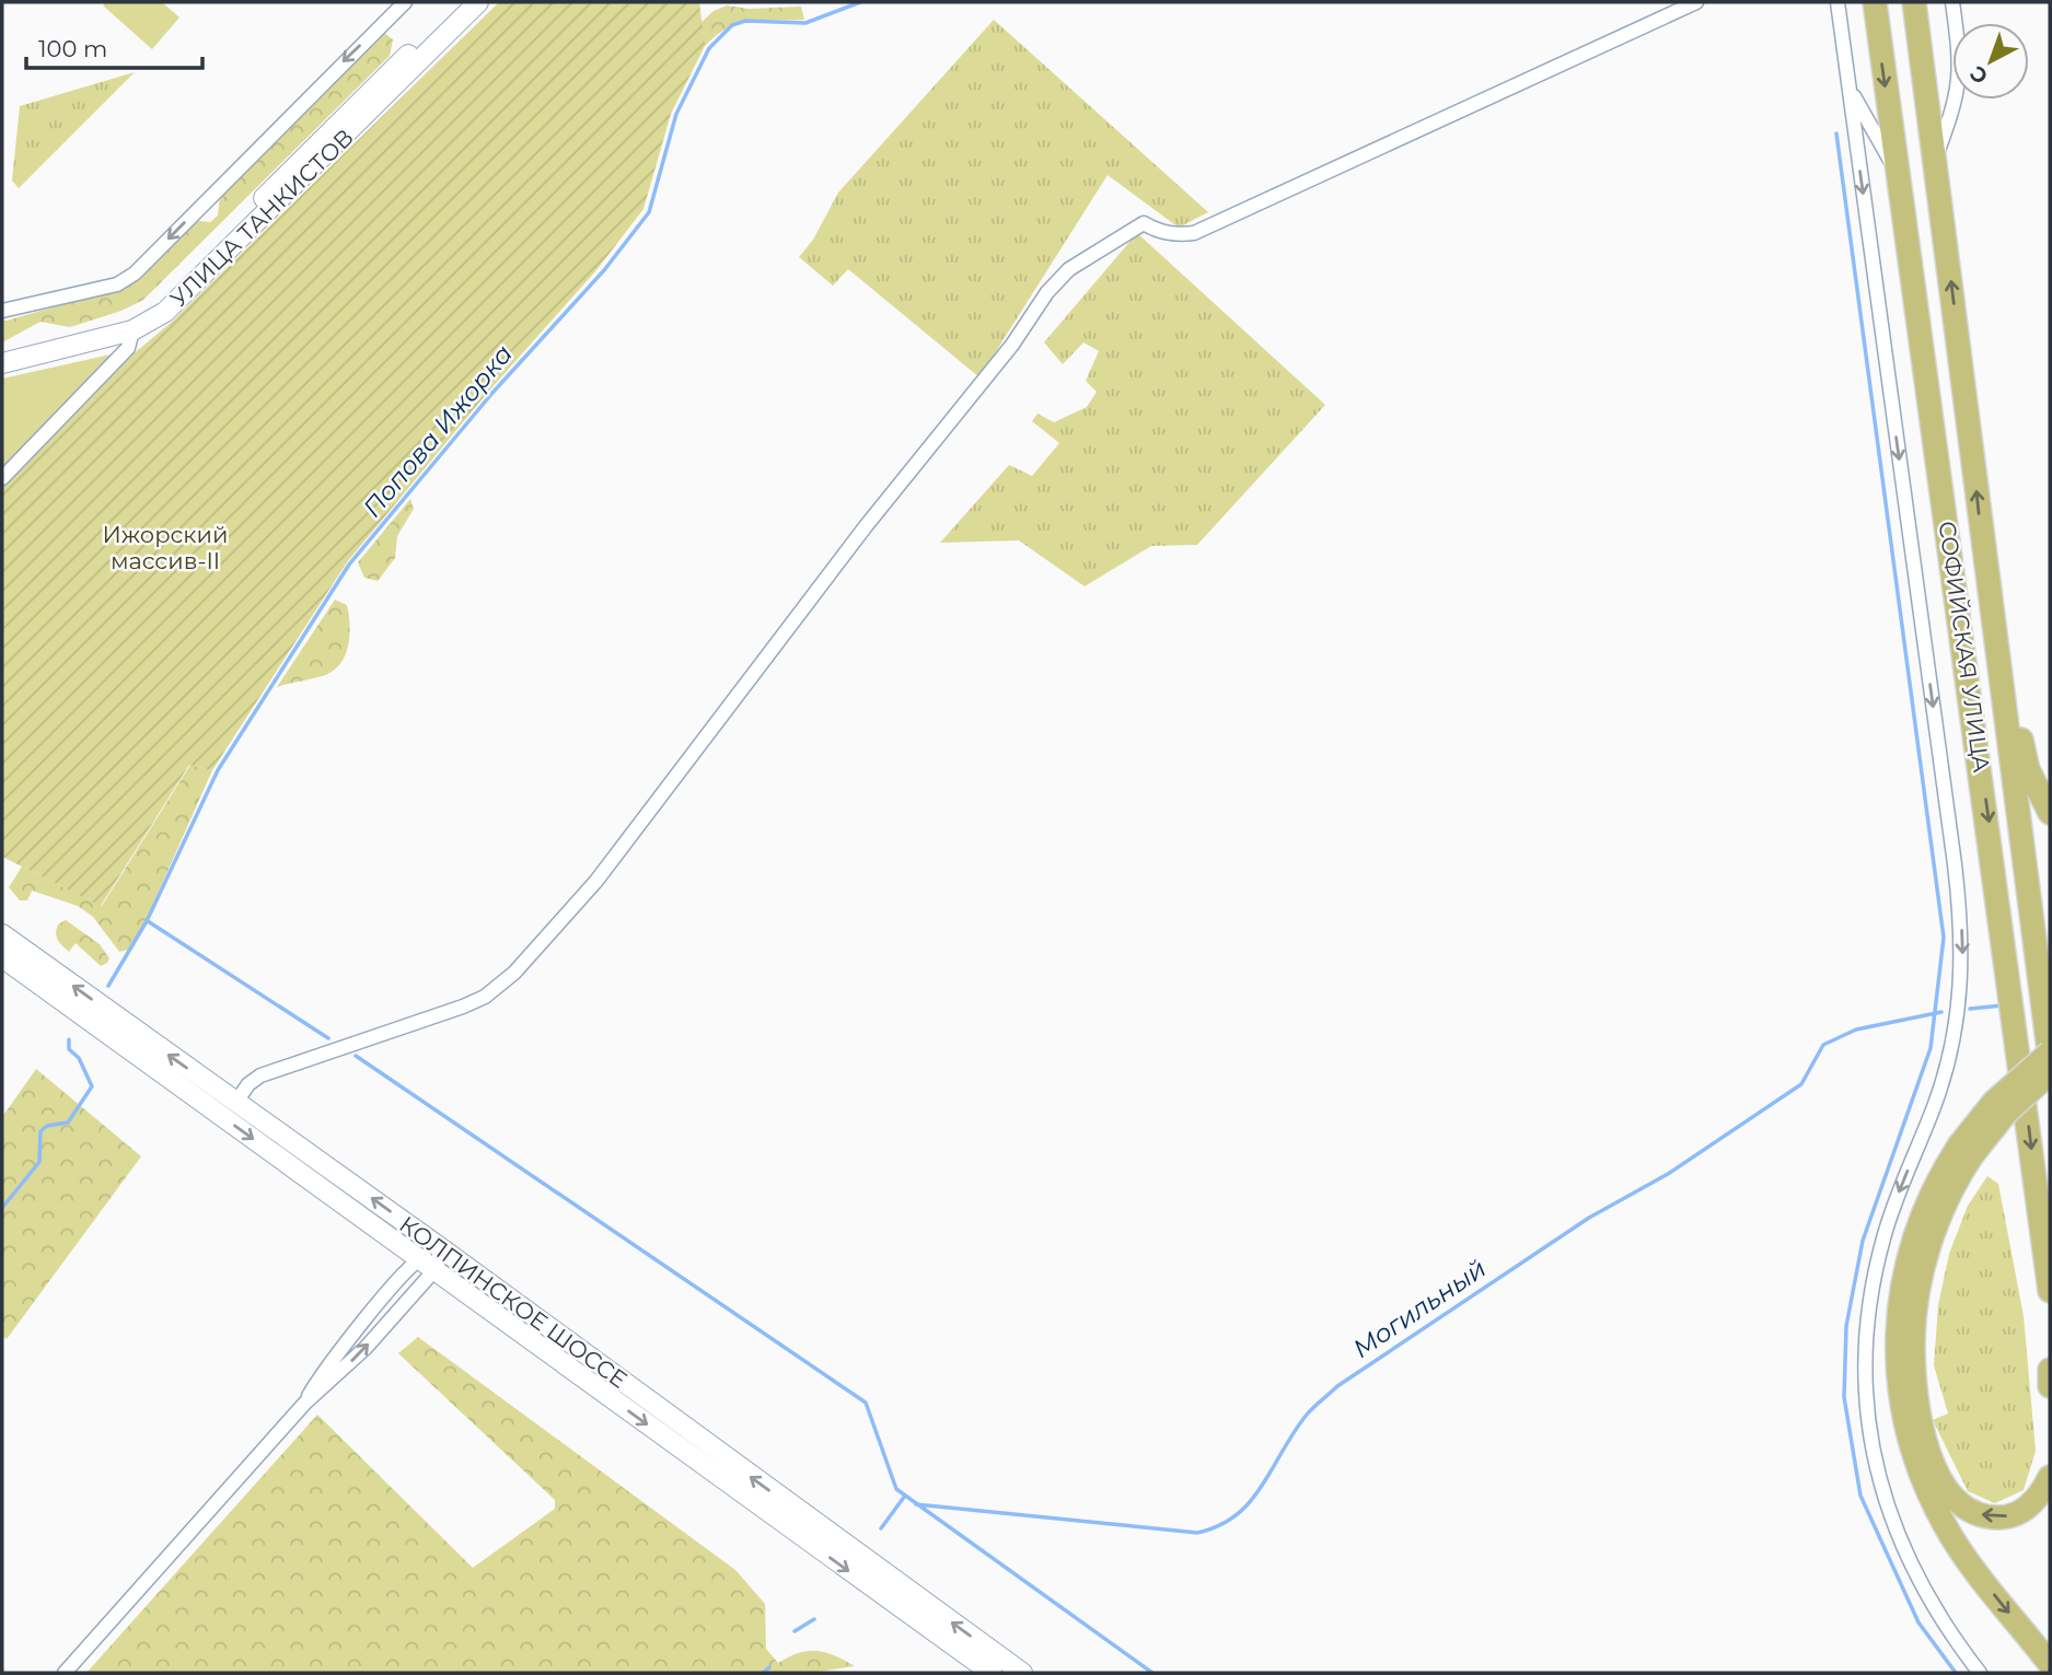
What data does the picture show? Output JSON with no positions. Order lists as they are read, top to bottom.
{
  "streets": {
    "main road": ["УЛИЦА ТАНКИСТОВ", "СОФИЙСКАЯ УЛИЦА", "КОЛПИНСКОЕ ШОССЕ"]
  },
  "water": ["Попова Ижорка", "Могильный"],
  "parks": ["Ижорский массив-II"],
  "scale_bar": "100 m",
  "north": "bottom left"
}
